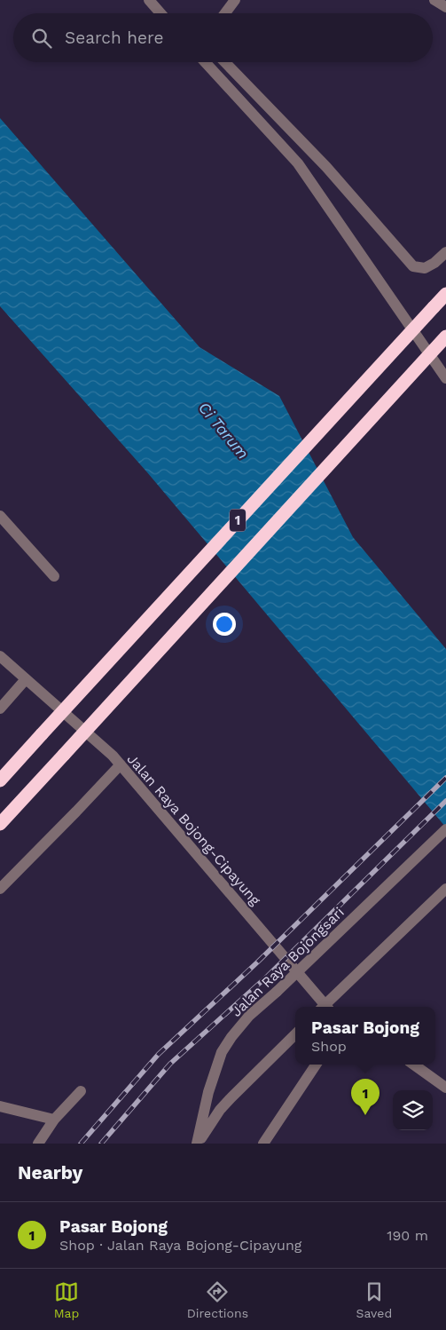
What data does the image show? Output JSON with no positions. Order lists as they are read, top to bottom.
{
  "streets": {
    "highway": ["1"],
    "street": ["Jalan Raya Bojong-Cipayung", "Jalan Raya Bojongsari"]
  },
  "water": ["Ci Tarum"],
  "page": {
    "search": "Search here",
    "popup": ["Pasar Bojong", "Shop"],
    "pins": "1",
    "heading": "Nearby",
    "list": [
      {
        "mark": "1",
        "name": "Pasar Bojong",
        "note": "Shop · Jalan Raya Bojong-Cipayung",
        "value": "190 m"
      }
    ],
    "nav": ["Map", "Directions", "Saved"]
  }
}
